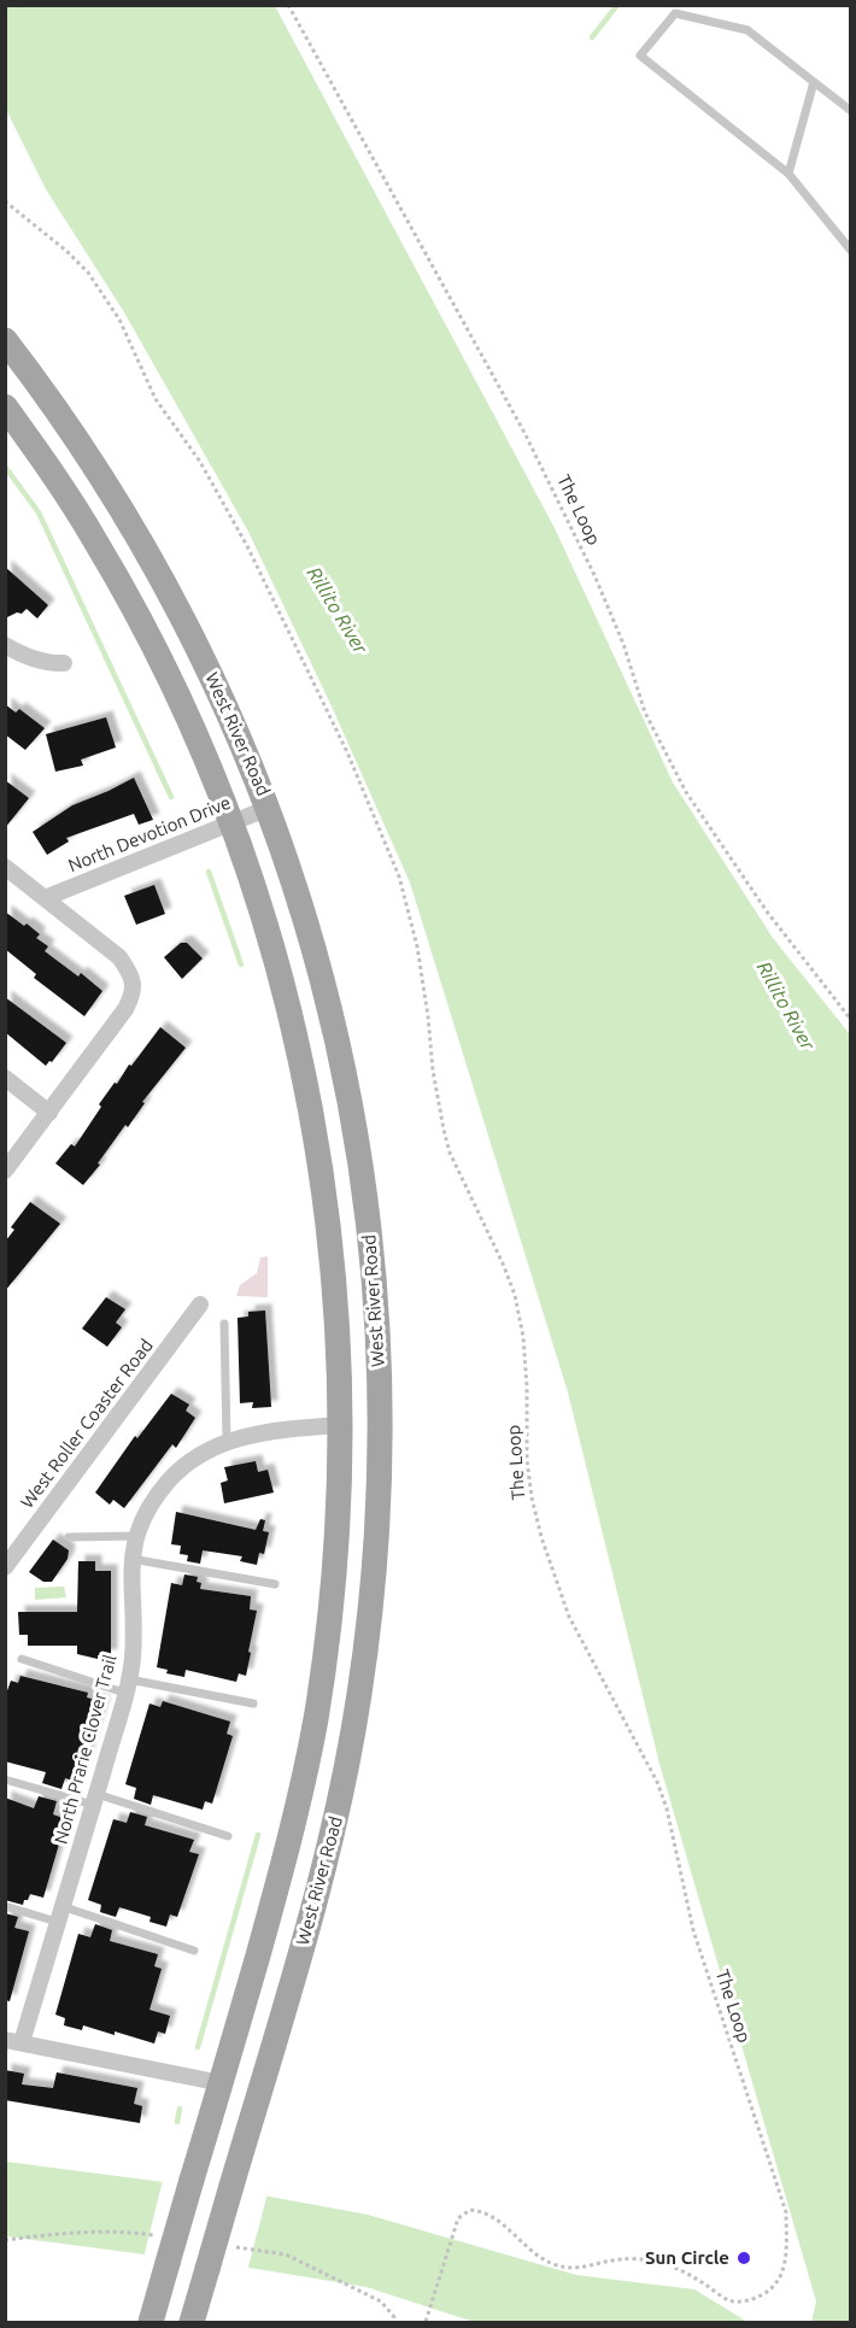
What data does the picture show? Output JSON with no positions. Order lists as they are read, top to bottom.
{
  "streets": {
    "main road": ["West River Road"],
    "street": ["North Devotion Drive", "West Roller Coaster Road", "North Prarie Clover Trail"],
    "path": ["The Loop"]
  },
  "crossings": [
    ["West River Road", "North Devotion Drive"],
    ["West River Road", "North Prarie Clover Trail"]
  ],
  "water": ["Rillito River"],
  "places": ["Sun Circle"]
}
